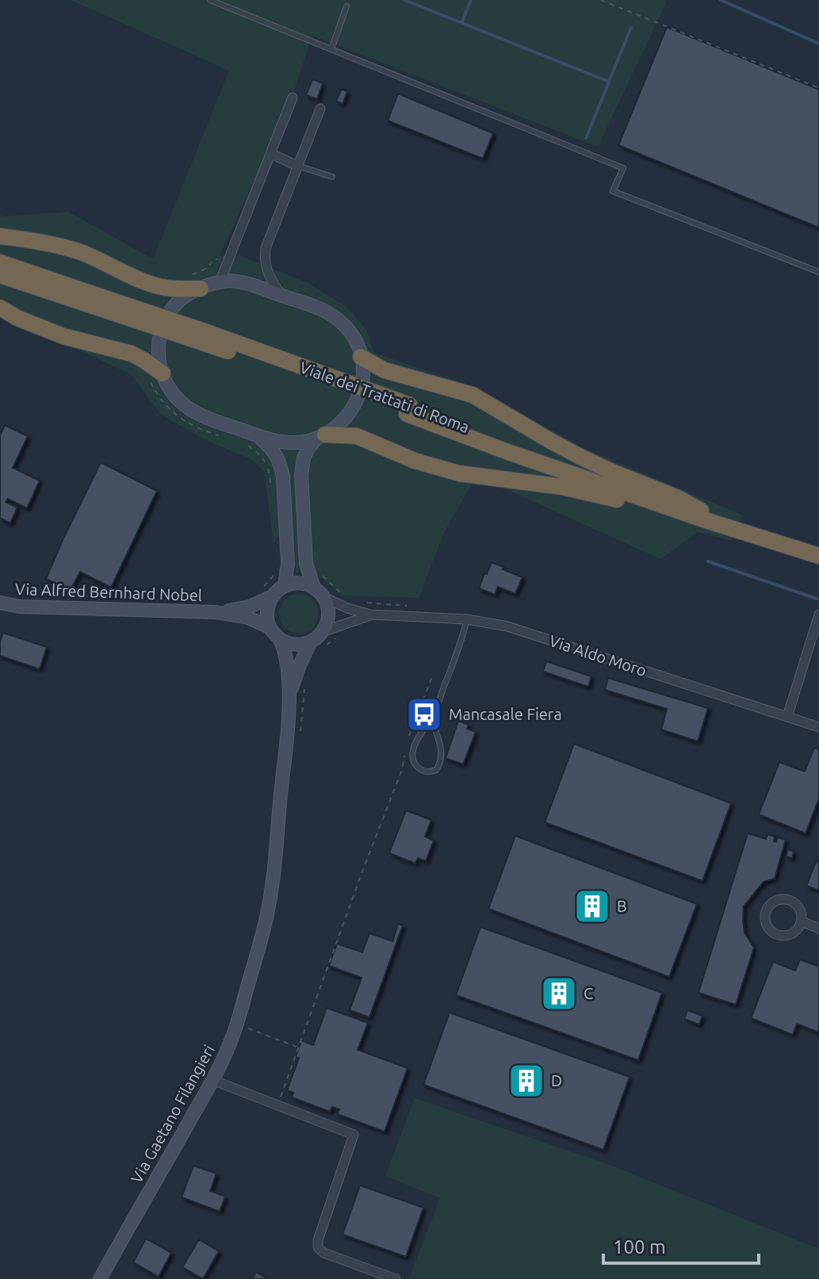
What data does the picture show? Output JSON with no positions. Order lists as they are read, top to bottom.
{
  "streets": {
    "highway": ["Viale dei Trattati di Roma"],
    "street": ["Via Alfred Bernhard Nobel", "Via Aldo Moro", "Via Gaetano Filangieri"]
  },
  "crossings": [
    ["Via Alfred Bernhard Nobel", "Via Aldo Moro"],
    ["Via Alfred Bernhard Nobel", "Via Gaetano Filangieri"],
    ["Via Aldo Moro", "Via Gaetano Filangieri"]
  ],
  "places": {
    "bus stop": ["Mancasale Fiera"],
    "building": ["B", "C", "D"]
  },
  "scale_bar": "100 m"
}
